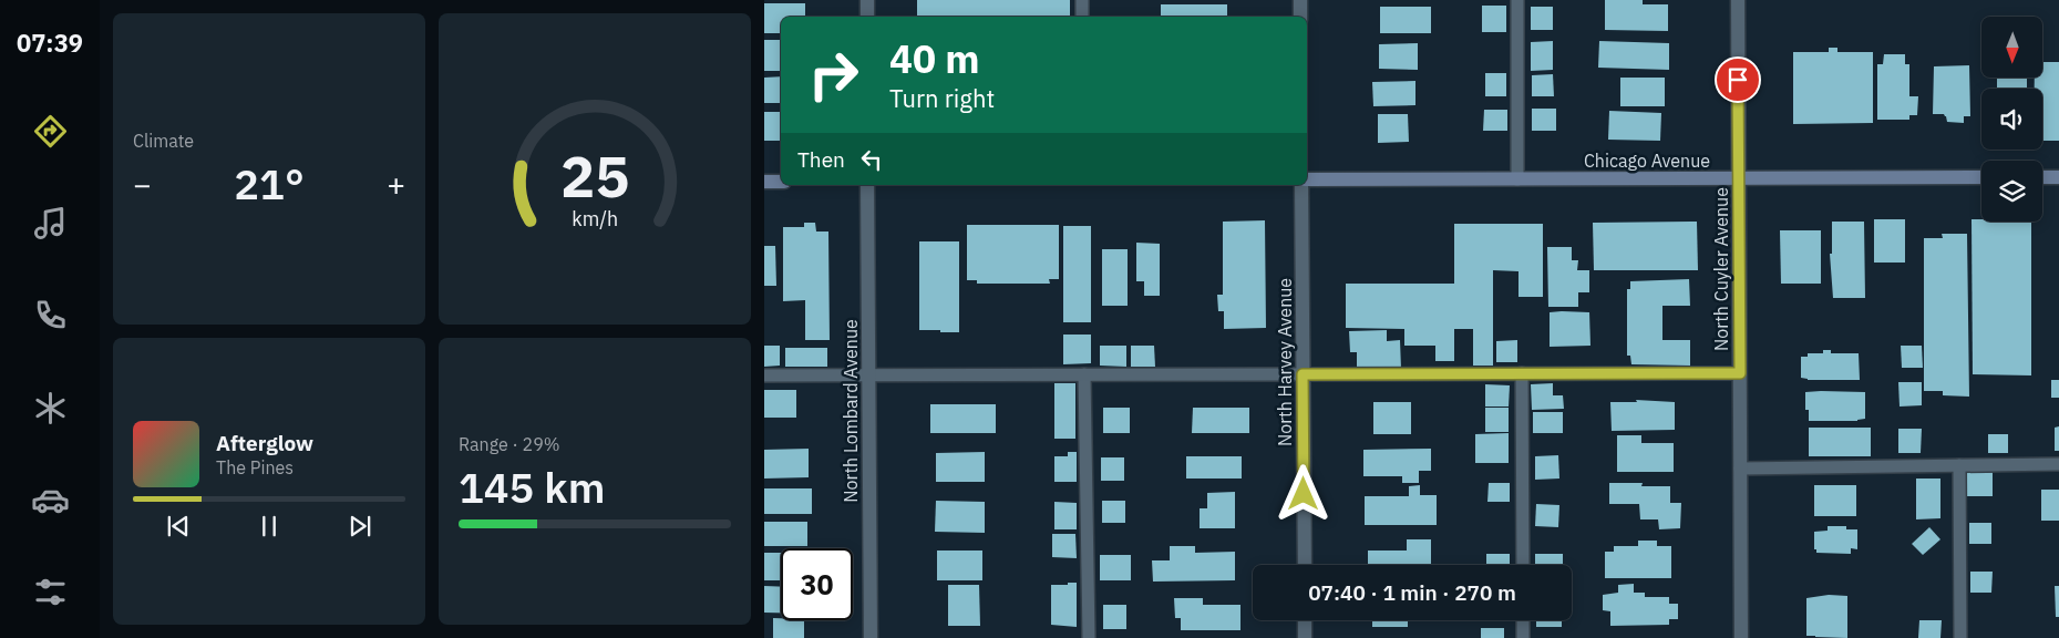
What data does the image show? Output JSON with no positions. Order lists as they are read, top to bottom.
{
  "streets": {
    "main road": ["Chicago Avenue"],
    "street": ["North Cuyler Avenue", "North Harvey Avenue", "North Lombard Avenue"]
  },
  "crossings": [
    ["Chicago Avenue", "North Cuyler Avenue"]
  ],
  "north": "bottom",
  "page": {
    "tabs": "07:39",
    "tile": [
      "Climate",
      ["Range · 29%", "145 km"]
    ],
    "turn": ["40 m", "Turn right"],
    "then": "Then",
    "heat": ["−", "21°", "+"],
    "song": ["Afterglow", "The Pines"],
    "limit": "30",
    "trip": "07:40 · 1 min · 270 m",
    "gauge": ["25", "km/h"]
  }
}
